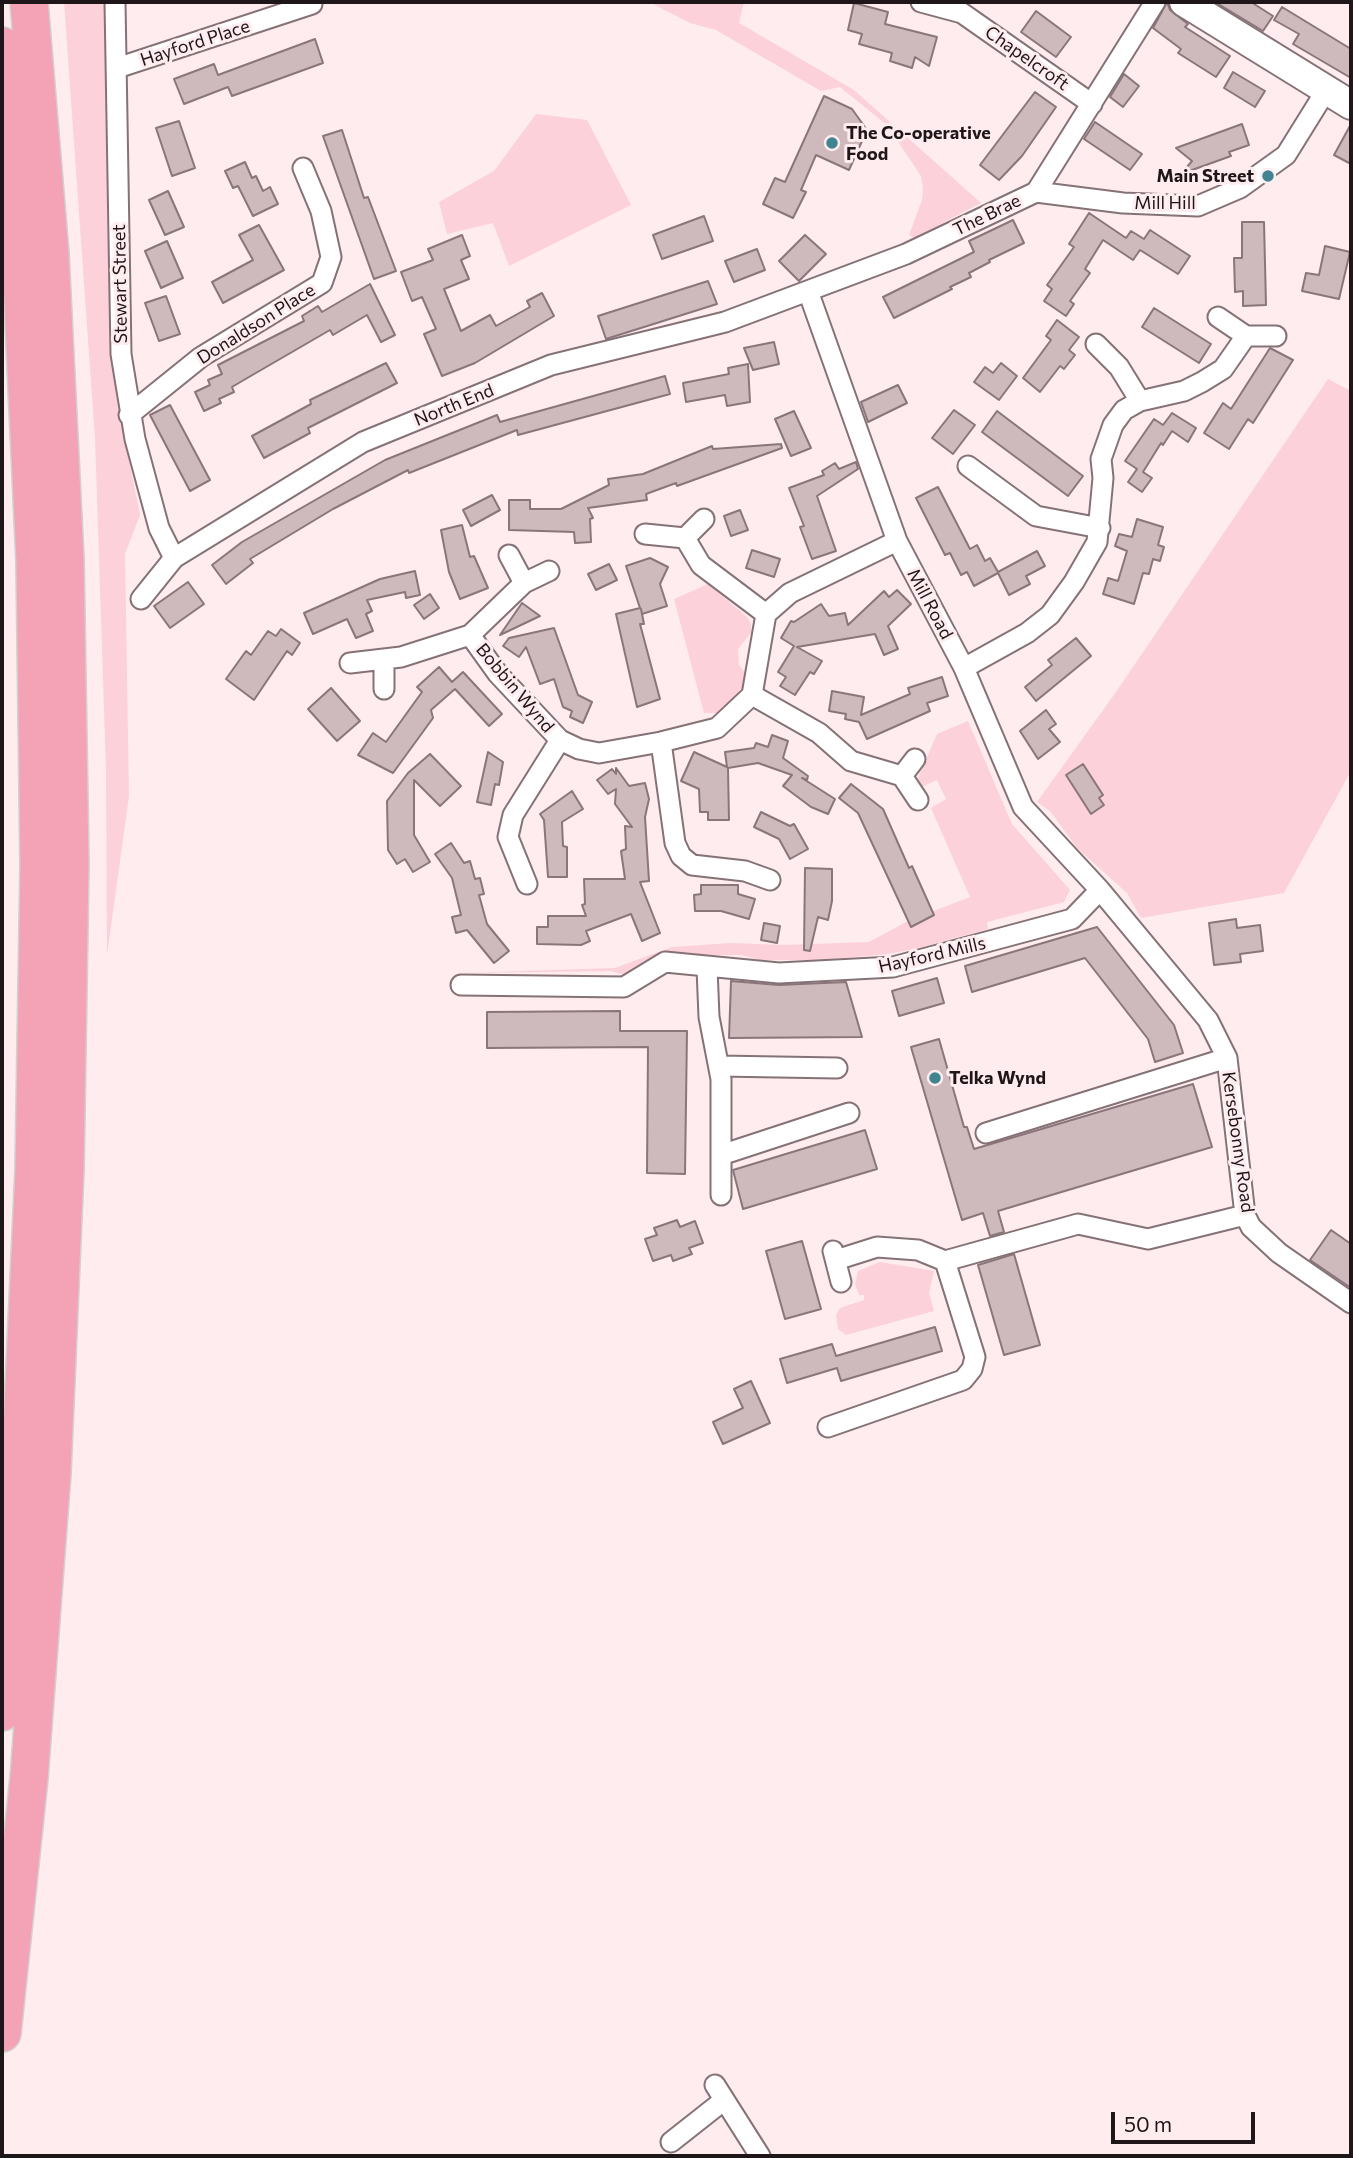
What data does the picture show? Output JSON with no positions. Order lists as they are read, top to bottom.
{
  "streets": {
    "street": [
      "Hayford Place",
      "Chapelcroft",
      "Mill Hill",
      "The Brae",
      "Stewart Street",
      "Donaldson Place",
      "North End",
      "Mill Road",
      "Bobbin Wynd",
      "Hayford Mills",
      "Kersebonny Road"
    ]
  },
  "crossings": [
    ["Hayford Place", "Stewart Street"],
    ["Chapelcroft", "The Brae"],
    ["Mill Hill", "The Brae"],
    ["The Brae", "North End"],
    ["The Brae", "Mill Road"],
    ["Stewart Street", "Donaldson Place"],
    ["Stewart Street", "North End"],
    ["North End", "Mill Road"],
    ["Mill Road", "Hayford Mills"],
    ["Mill Road", "Kersebonny Road"],
    ["Hayford Mills", "Kersebonny Road"]
  ],
  "places": ["The Co-operative Food", "Main Street", "Telka Wynd"],
  "scale_bar": "50 m"
}
